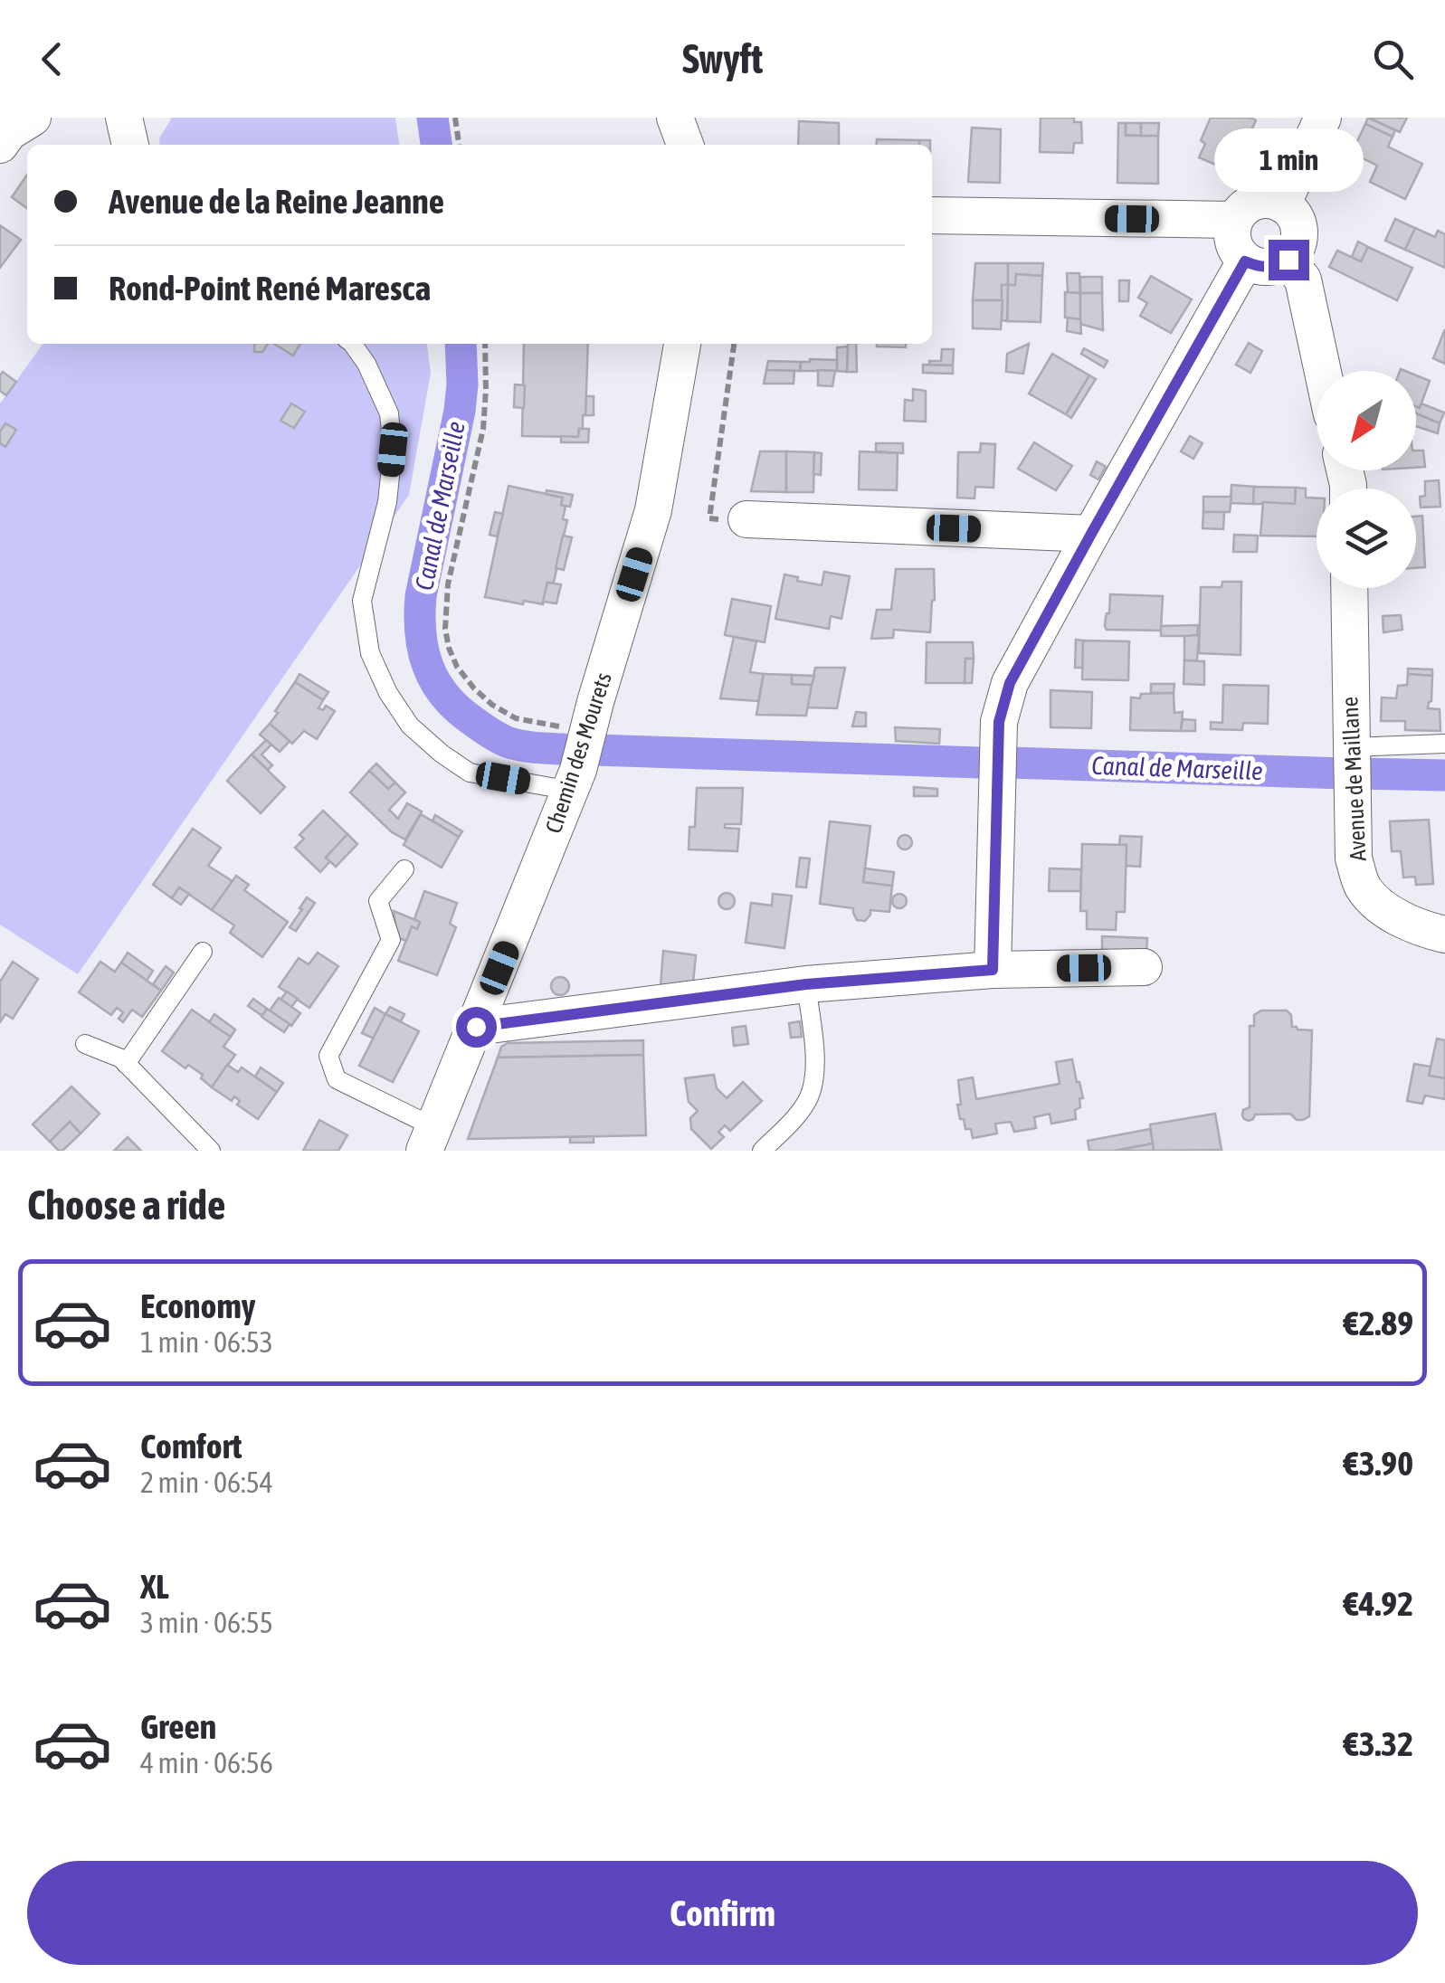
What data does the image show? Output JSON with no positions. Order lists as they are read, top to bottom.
{
  "streets": {
    "street": ["Chemin des Mourets", "Avenue de Maillane"]
  },
  "water": ["Canal de Marseille"],
  "north": "bottom left",
  "page": {
    "header": "Swyft",
    "bubble": "1 min",
    "banner": ["Avenue de la Reine Jeanne", "Rond-Point René Maresca"],
    "heading": "Choose a ride",
    "list": [
      {
        "name": "Economy",
        "note": "1 min · 06:53",
        "value": "€2.89"
      },
      {
        "name": "Comfort",
        "note": "2 min · 06:54",
        "value": "€3.90"
      },
      {
        "name": "XL",
        "note": "3 min · 06:55",
        "value": "€4.92"
      },
      {
        "name": "Green",
        "note": "4 min · 06:56",
        "value": "€3.32"
      }
    ],
    "buttons": "Confirm"
  }
}
